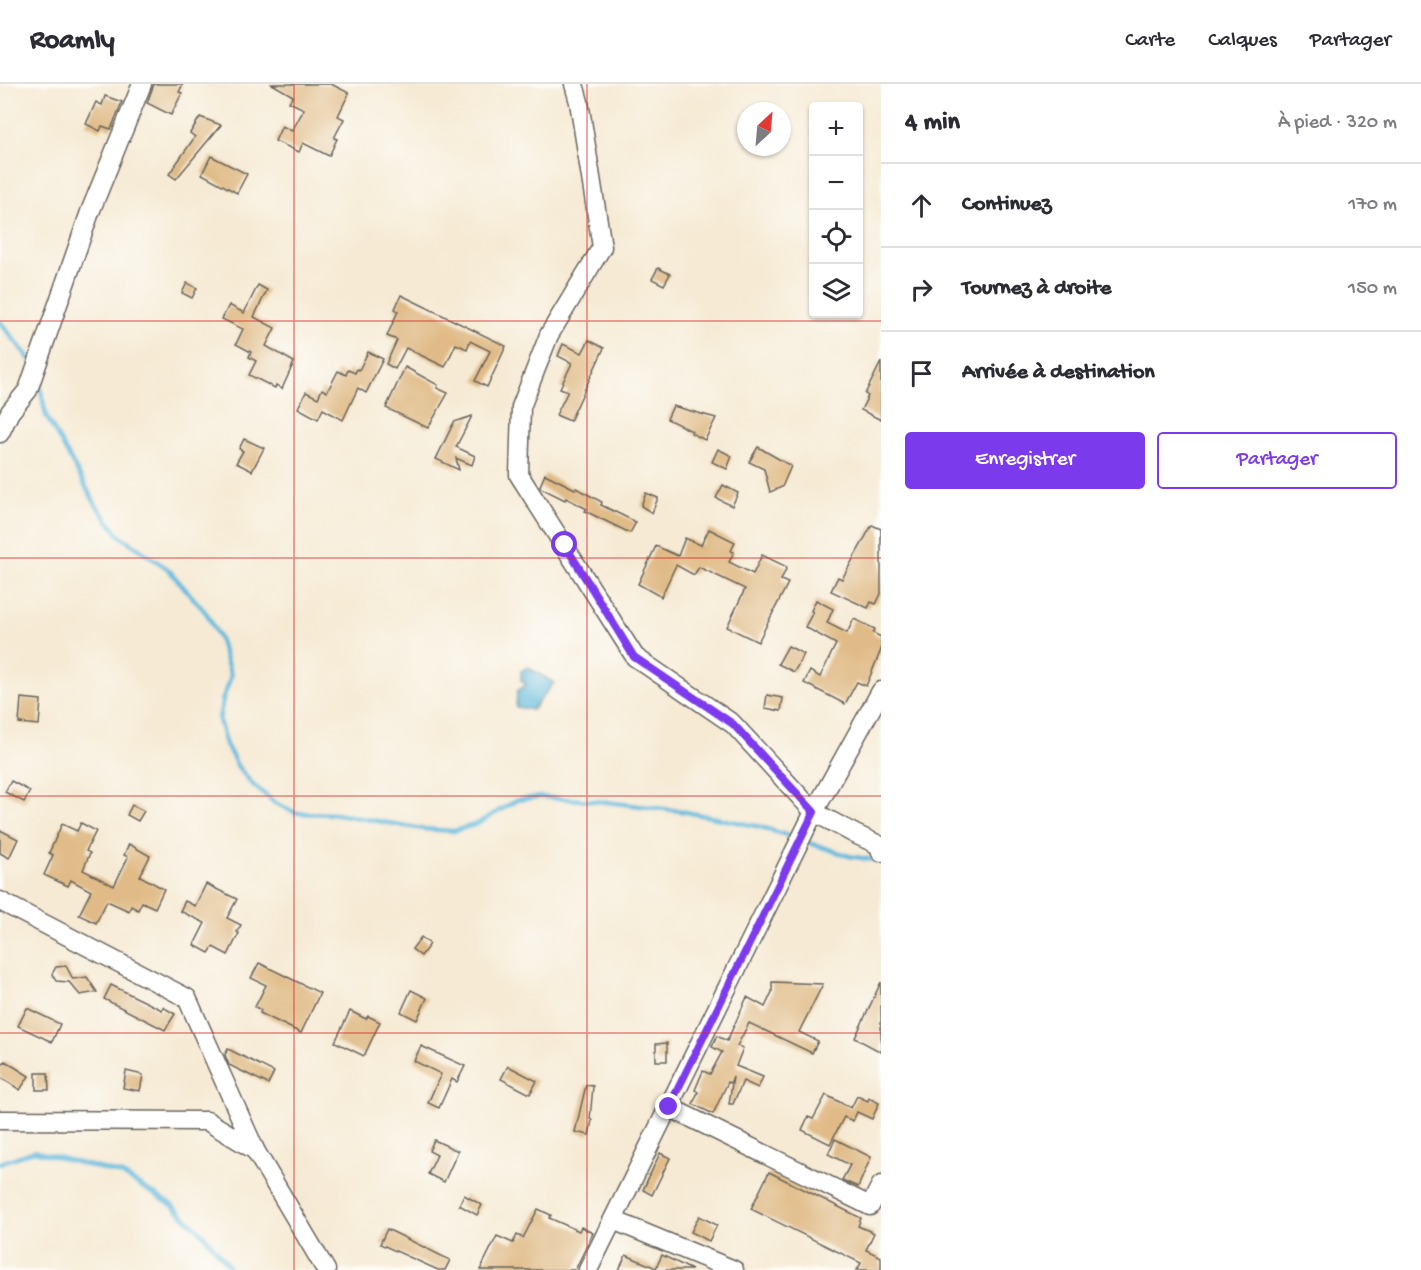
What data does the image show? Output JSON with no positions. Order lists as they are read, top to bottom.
{
  "north": "top right",
  "page": {
    "header": "Roamly",
    "nav": ["Carte", "Calques", "Partager"],
    "heading": ["4 min", "À pied · 320 m"],
    "map_buttons": ["+", "−"],
    "list": [
      ["Continuez", "170 m"],
      ["Tournez à droite", "150 m"],
      "Arrivée à destination"
    ],
    "buttons": ["Enregistrer", "Partager"]
  }
}
